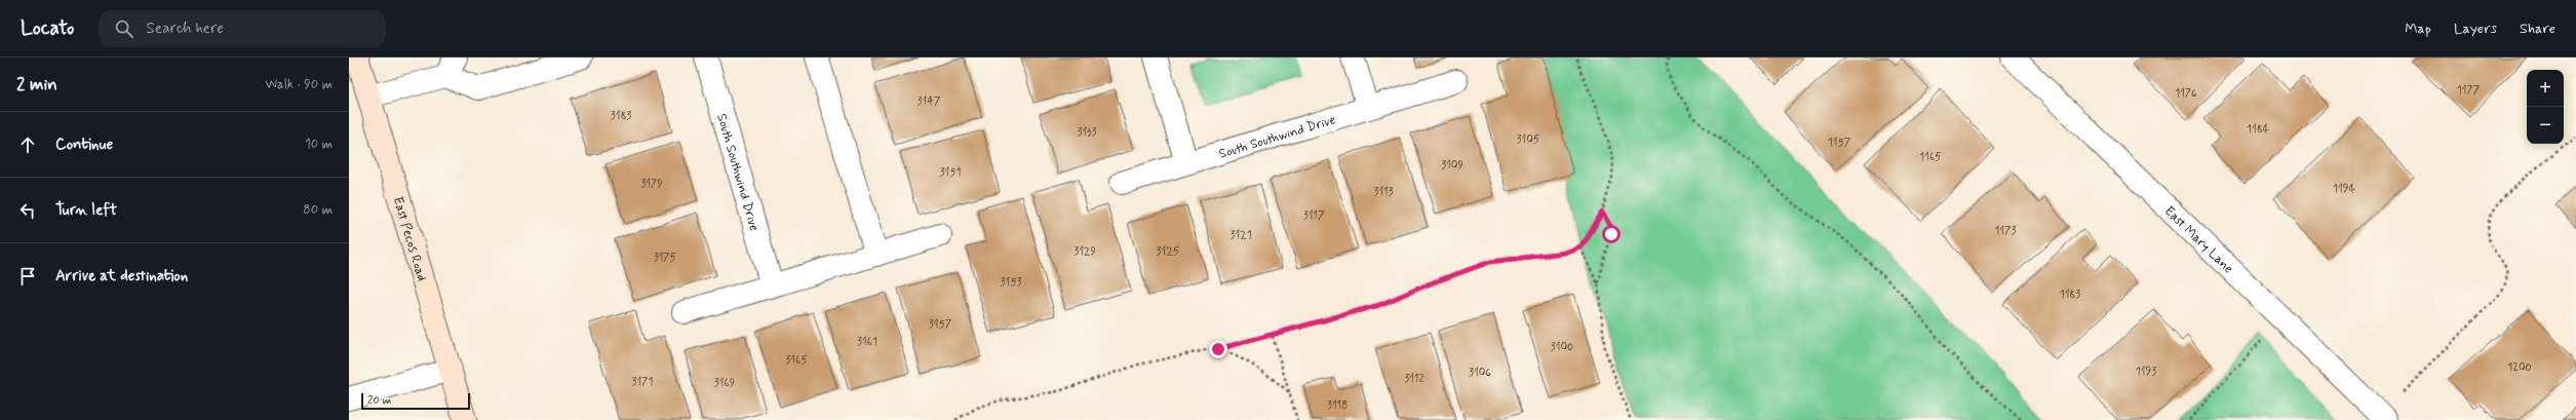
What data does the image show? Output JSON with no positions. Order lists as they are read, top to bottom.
{
  "streets": {
    "main road": ["East Pecos Road"],
    "street": ["South Southwind Drive", "East Mary Lane"]
  },
  "house_numbers": [
    "1177",
    "1176",
    "3147",
    "3183",
    "1184",
    "3133",
    "3105",
    "1157",
    "1165",
    "3109",
    "3151",
    "3179",
    "1194",
    "3113",
    "3117",
    "1173",
    "3121",
    "3129",
    "3125",
    "3175",
    "3153",
    "1183",
    "3157",
    "3161",
    "3100",
    "3165",
    "1200",
    "1193",
    "3106",
    "3112",
    "3171",
    "3169",
    "3118"
  ],
  "scale_bar": "20 m",
  "page": {
    "header": "Locato",
    "search": "Search here",
    "nav": ["Map", "Layers", "Share"],
    "heading": ["2 min", "Walk · 90 m"],
    "map_buttons": ["+", "−"],
    "list": [
      ["Continue", "10 m"],
      ["Turn left", "80 m"],
      "Arrive at destination"
    ],
    "scale": "20 m"
  }
}
